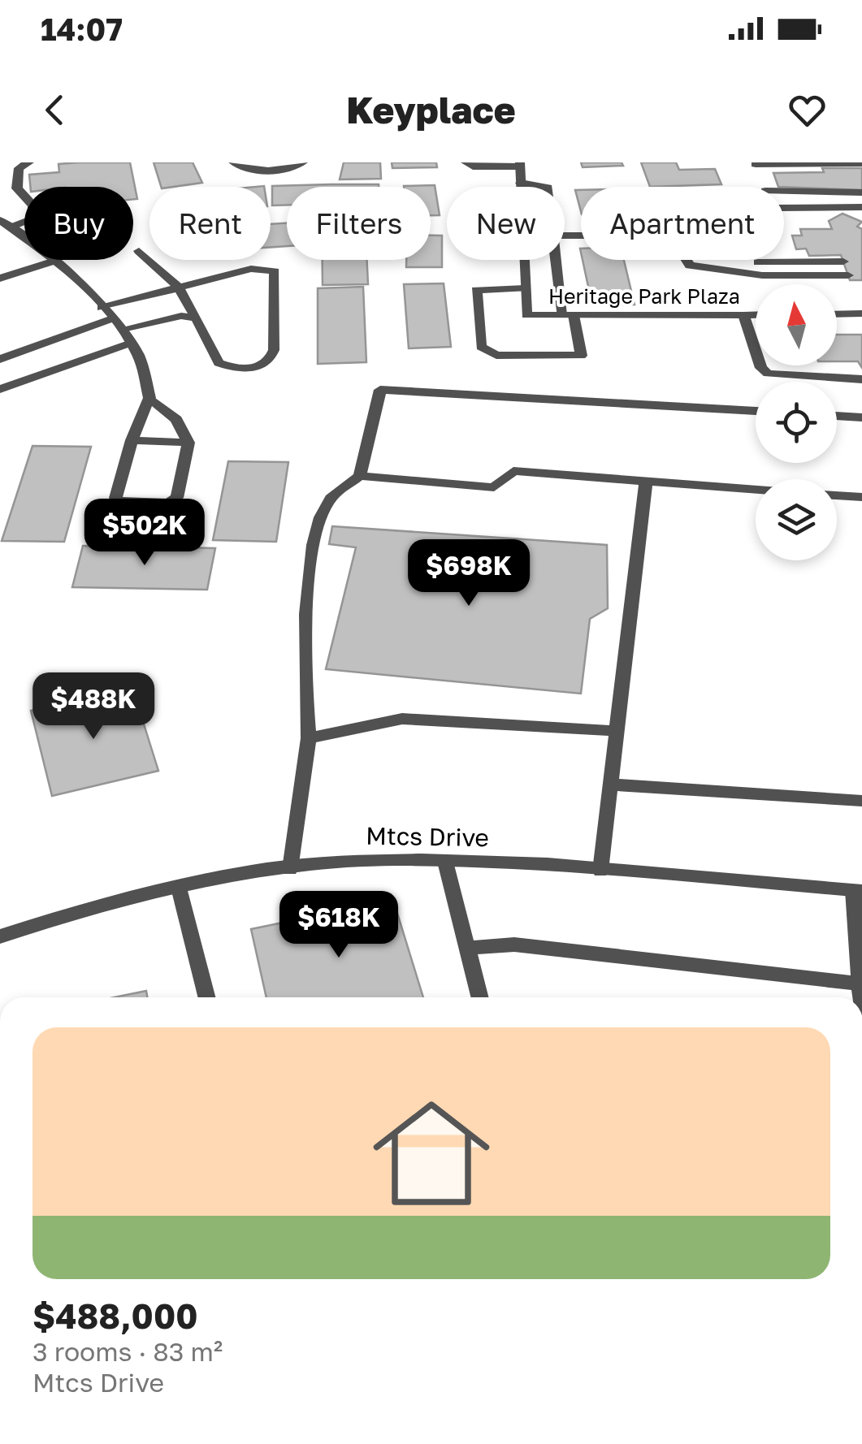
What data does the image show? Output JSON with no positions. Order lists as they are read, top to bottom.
{
  "streets": {
    "street": ["Heritage Park Plaza", "Mtcs Drive"]
  },
  "north": "top",
  "page": {
    "status": "14:07",
    "header": "Keyplace",
    "chip": [
      "Buy",
      "Rent",
      "Filters",
      "New",
      "Apartment"
    ],
    "price": [
      "$502K",
      "$698K",
      "$488K",
      "$618K"
    ],
    "list": [
      {
        "name": "$488,000",
        "note": "3 rooms · 83 m² · Mtcs Drive"
      }
    ]
  }
}
